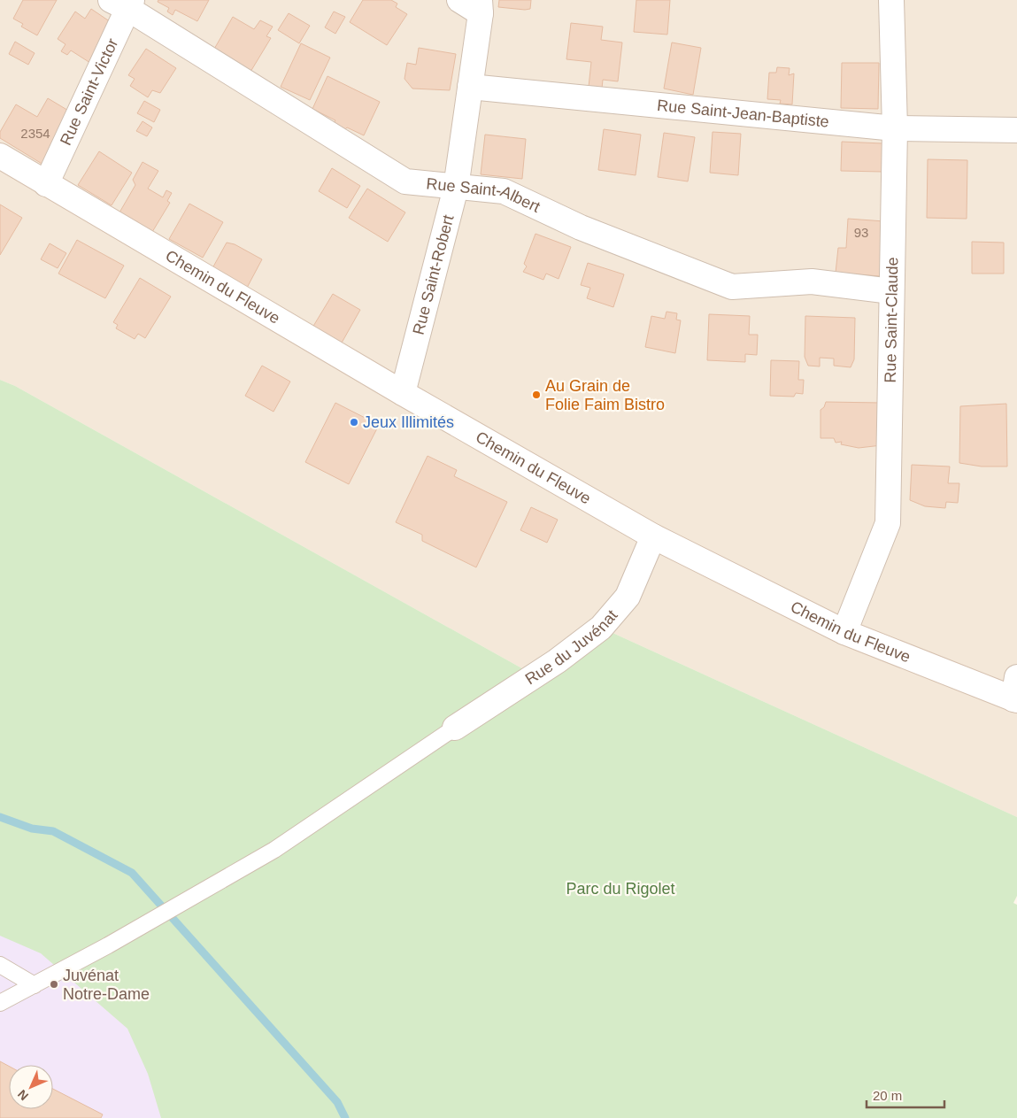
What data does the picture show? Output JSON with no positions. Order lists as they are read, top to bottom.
{
  "streets": {
    "street": [
      "Rue Saint-Victor",
      "Rue Saint-Jean-Baptiste",
      "Rue Saint-Albert",
      "Rue Saint-Robert",
      "Chemin du Fleuve",
      "Rue Saint-Claude",
      "Rue du Juvénat"
    ]
  },
  "crossings": [
    ["Rue Saint-Victor", "Rue Saint-Albert"],
    ["Rue Saint-Victor", "Chemin du Fleuve"],
    ["Rue Saint-Jean-Baptiste", "Rue Saint-Robert"],
    ["Rue Saint-Jean-Baptiste", "Rue Saint-Claude"],
    ["Rue Saint-Albert", "Rue Saint-Robert"],
    ["Rue Saint-Albert", "Rue Saint-Claude"],
    ["Rue Saint-Robert", "Chemin du Fleuve"],
    ["Chemin du Fleuve", "Rue Saint-Claude"],
    ["Chemin du Fleuve", "Rue du Juvénat"]
  ],
  "parks": ["Parc du Rigolet"],
  "places": ["Au Grain de Folie Faim Bistro", "Jeux Illimités", "Juvénat Notre-Dame"],
  "house_numbers": ["2354", "93"],
  "scale_bar": "20 m",
  "north": "bottom left"
}
